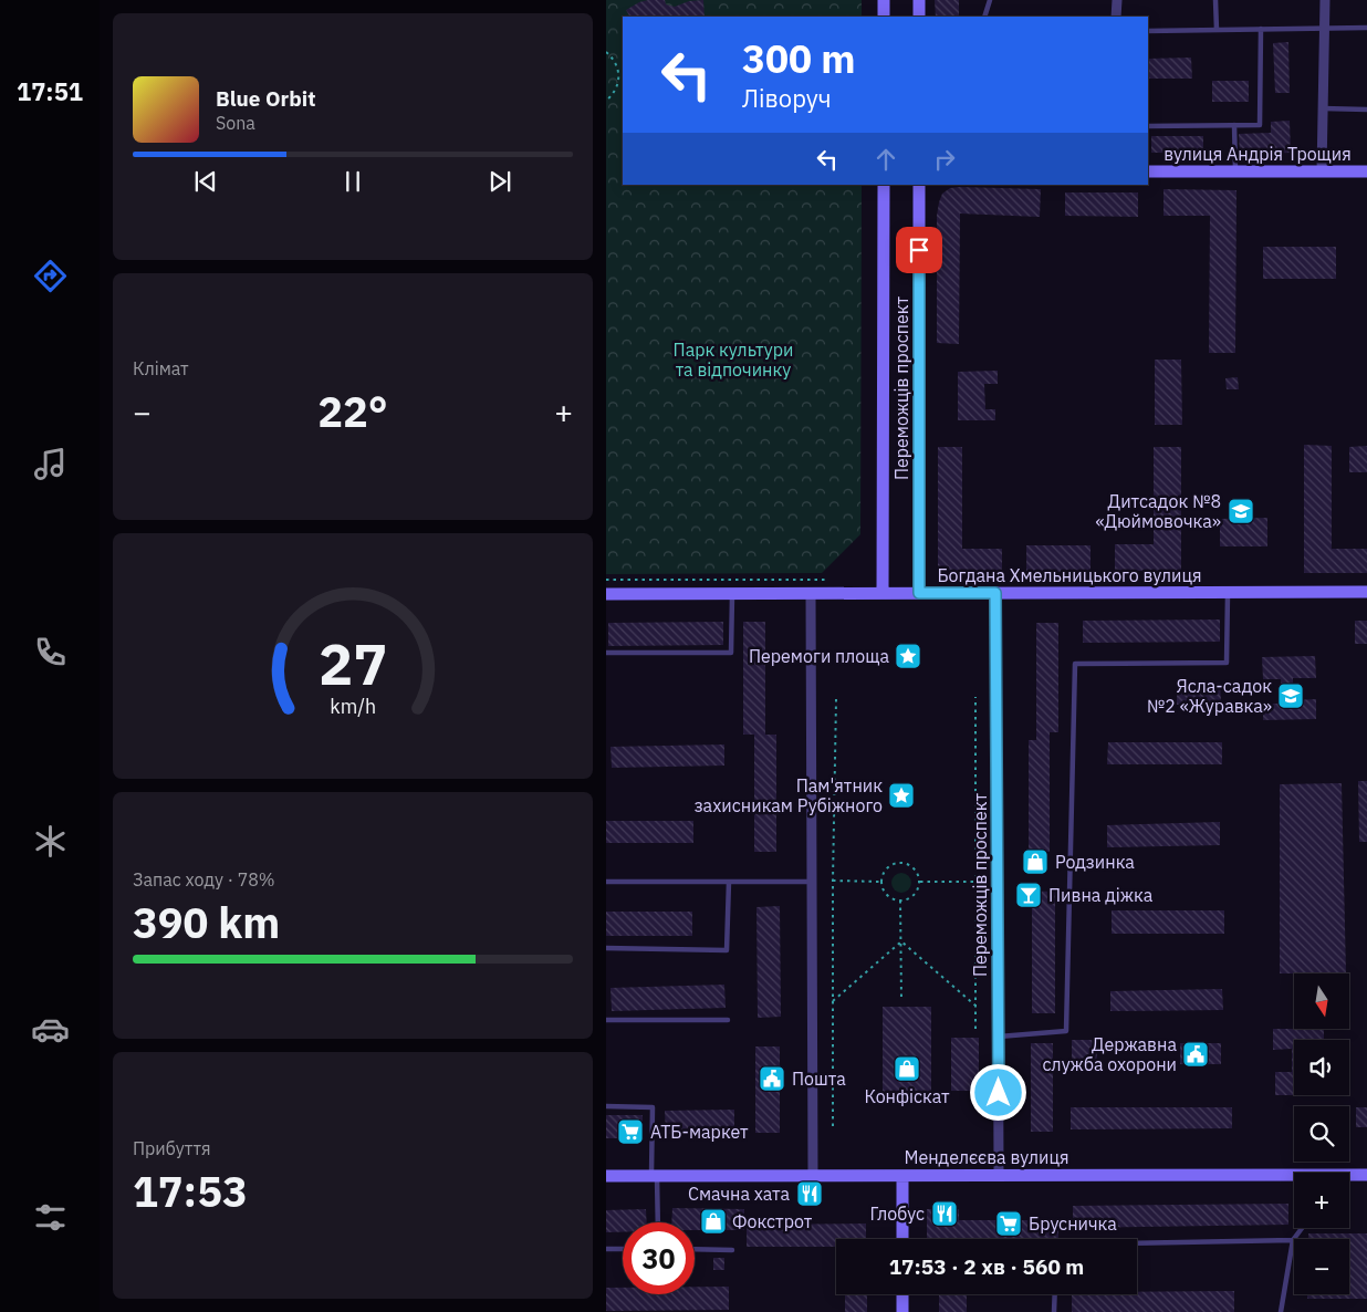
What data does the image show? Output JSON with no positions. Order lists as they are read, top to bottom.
{
  "streets": {
    "street": [
      "вулиця Андрія Трощия",
      "Переможців проспект",
      "Богдана Хмельницького вулиця",
      "Менделєєва вулиця"
    ]
  },
  "crossings": [
    ["Переможців проспект", "Богдана Хмельницького вулиця"],
    ["Переможців проспект", "Менделєєва вулиця"]
  ],
  "parks": ["Парк культури та відпочинку"],
  "places": {
    "school or university": ["Дитсадок №8 «Дюймовочка»", "Ясла-садок №2 «Журавка»"],
    "place": ["Перемоги площа", "Пам'ятник захисникам Рубіжного"],
    "shop": ["Родзинка", "Конфіскат", "Фокстрот"],
    "bar": ["Пивна діжка"],
    "public building": ["Державна служба охорони", "Пошта"],
    "supermarket": ["АТБ-маркет", "Брусничка"],
    "restaurant": ["Смачна хата", "Глобус"]
  },
  "north": "bottom",
  "page": {
    "tabs": "17:51",
    "turn": ["300 m", "Ліворуч"],
    "song": ["Blue Orbit", "Sona"],
    "tile": [
      "Клімат",
      ["Запас ходу · 78%", "390 km"],
      ["Прибуття", "17:53"]
    ],
    "heat": ["−", "22°", "+"],
    "map_buttons": ["+", "−"],
    "limit": "30",
    "trip": "17:53 · 2 хв · 560 m",
    "gauge": ["27", "km/h"]
  }
}
